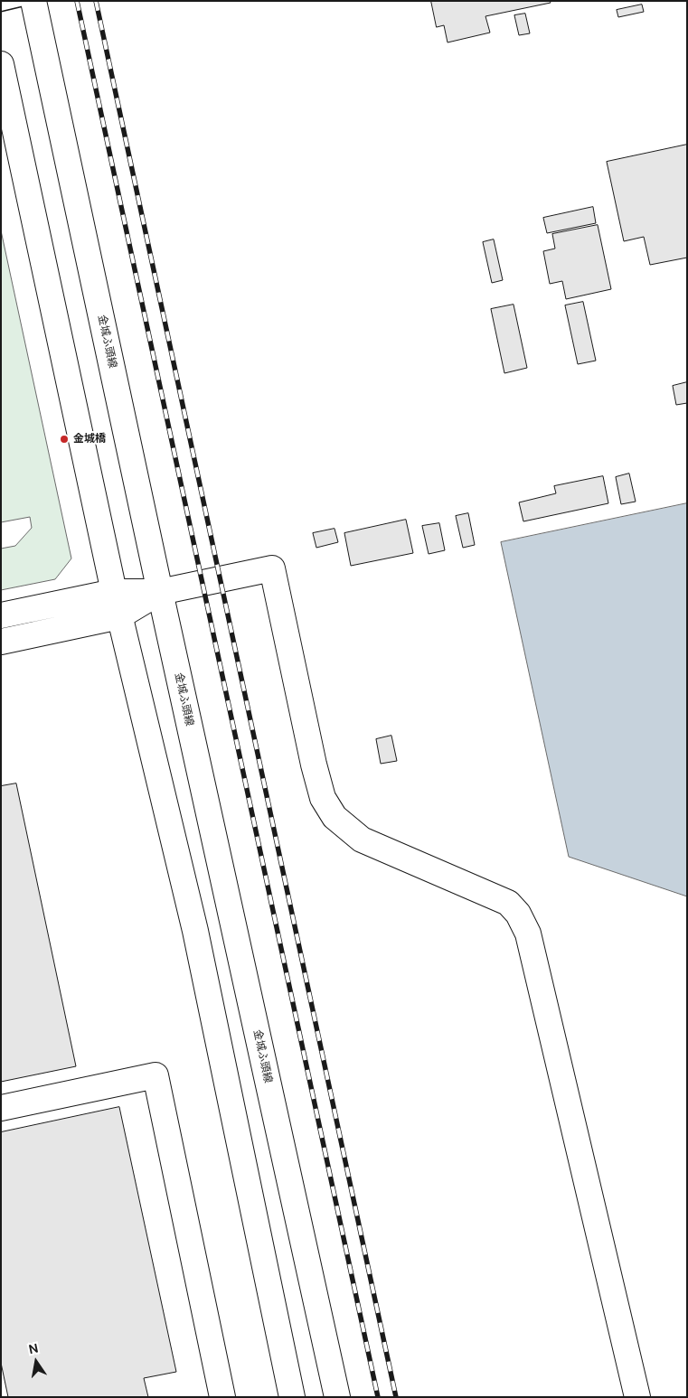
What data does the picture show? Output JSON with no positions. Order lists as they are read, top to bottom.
{
  "streets": {
    "main road": ["金城ふ頭線"]
  },
  "places": ["金城橋"],
  "north": "top"
}
